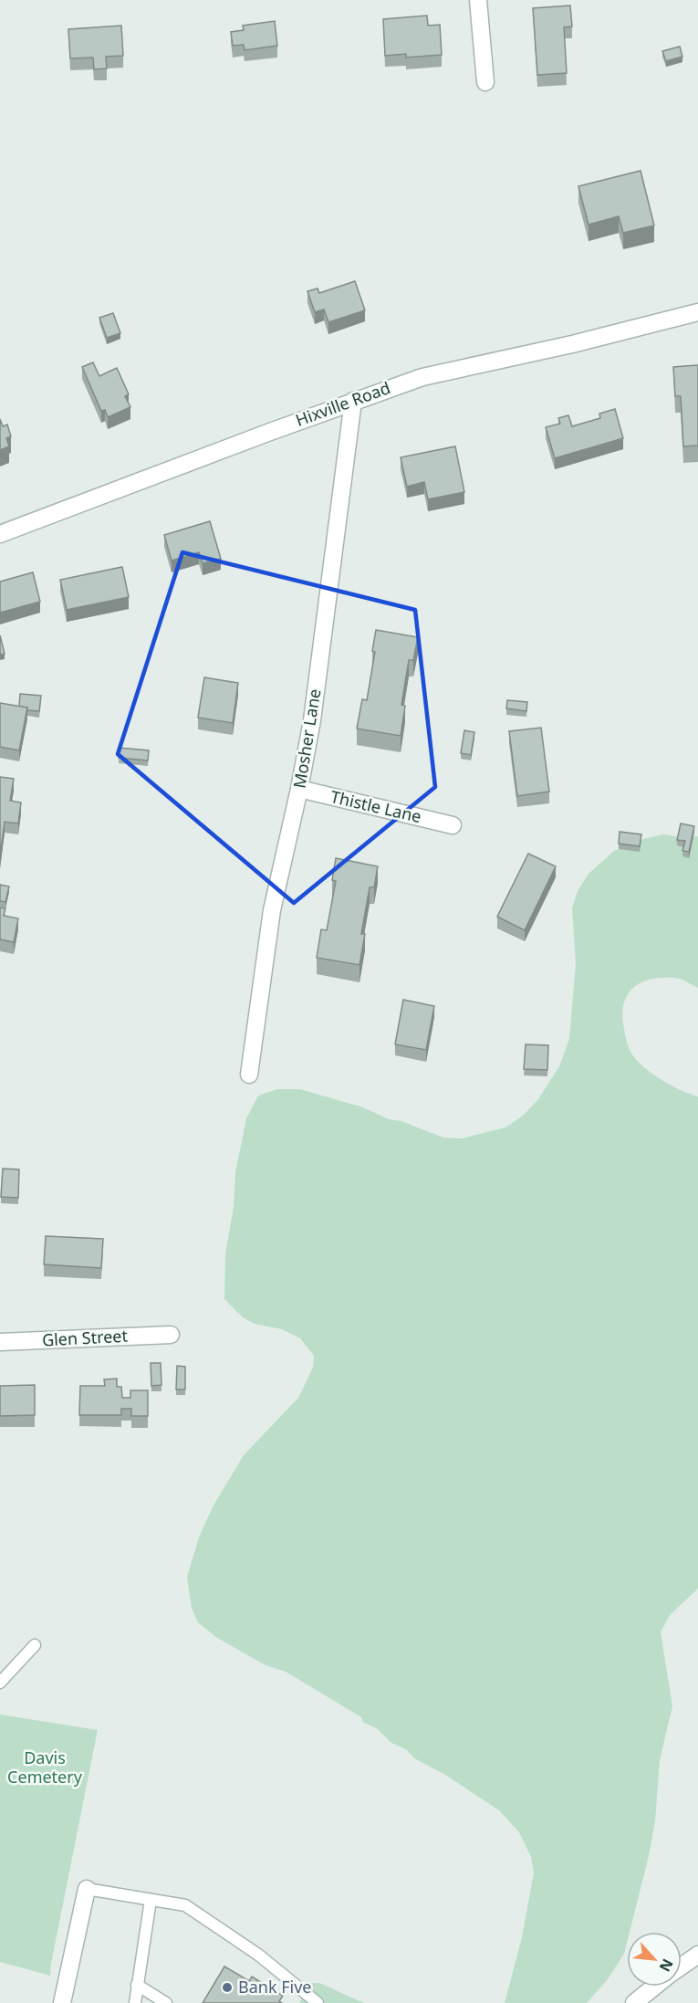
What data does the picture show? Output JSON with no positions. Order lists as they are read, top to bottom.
{
  "streets": {
    "street": [
      "Hixville Road",
      "Mosher Lane",
      "Thistle Lane",
      "Glen Street"
    ]
  },
  "crossings": [
    ["Hixville Road", "Mosher Lane"],
    ["Mosher Lane", "Thistle Lane"]
  ],
  "parks": ["Davis Cemetery"],
  "places": ["Bank Five"],
  "north": "bottom right"
}
